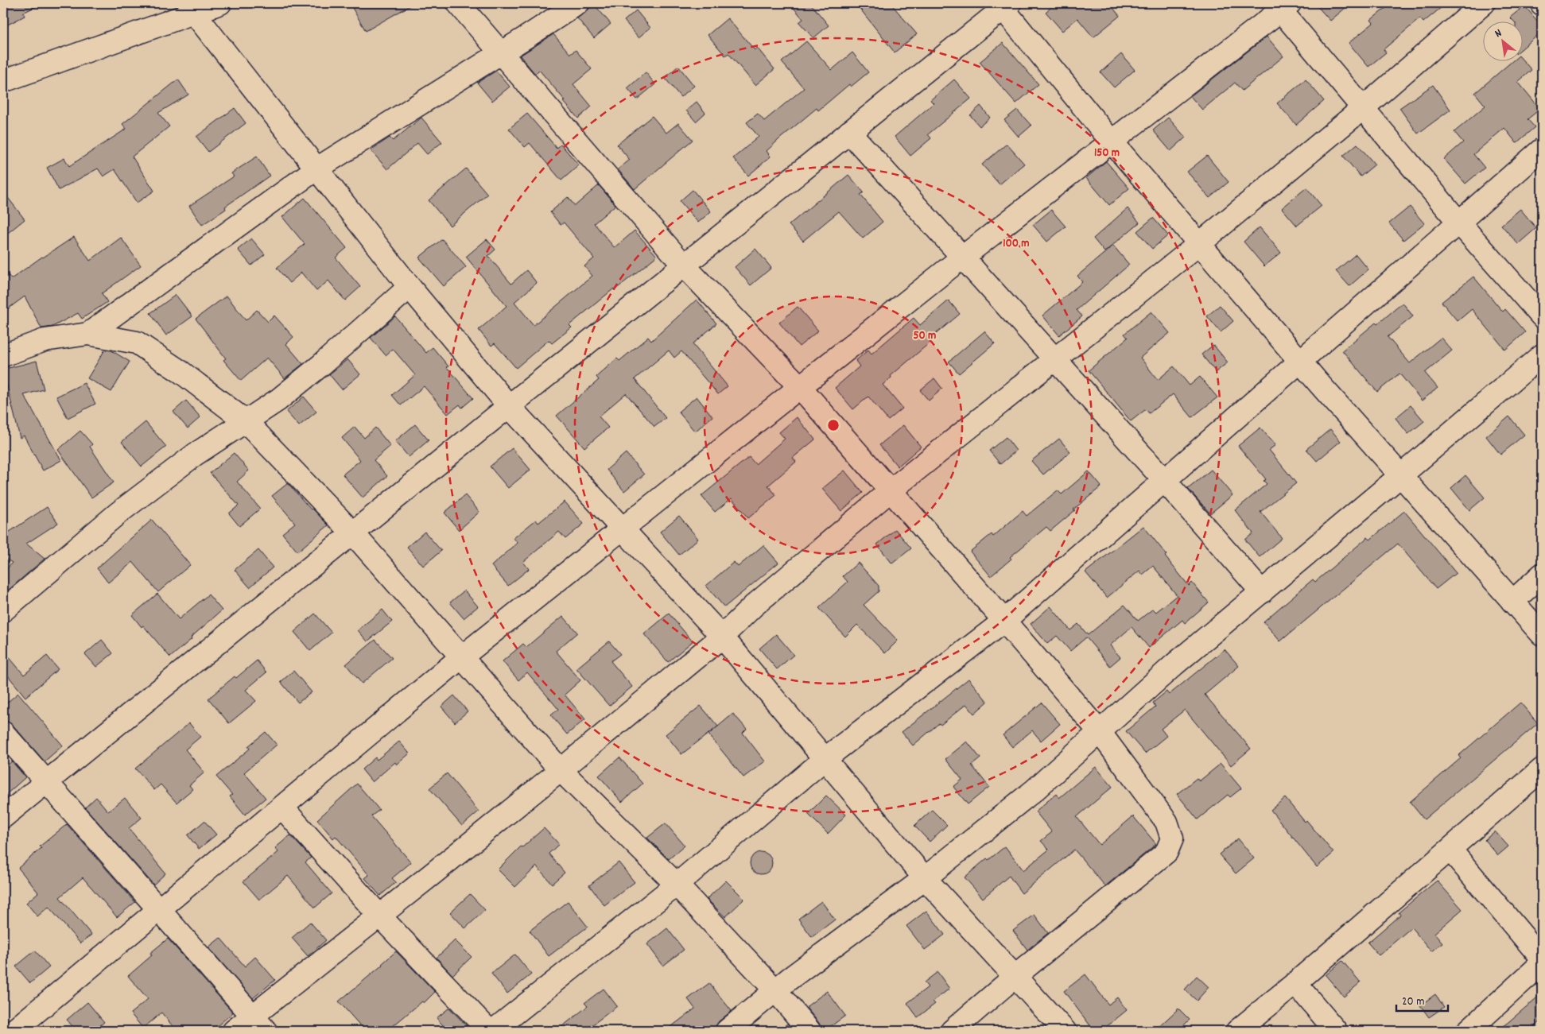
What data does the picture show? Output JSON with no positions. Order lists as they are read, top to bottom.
{
  "scale_bar": "20 m",
  "north": "top left",
  "rings": ["150 m", "100 m", "50 m"]
}
